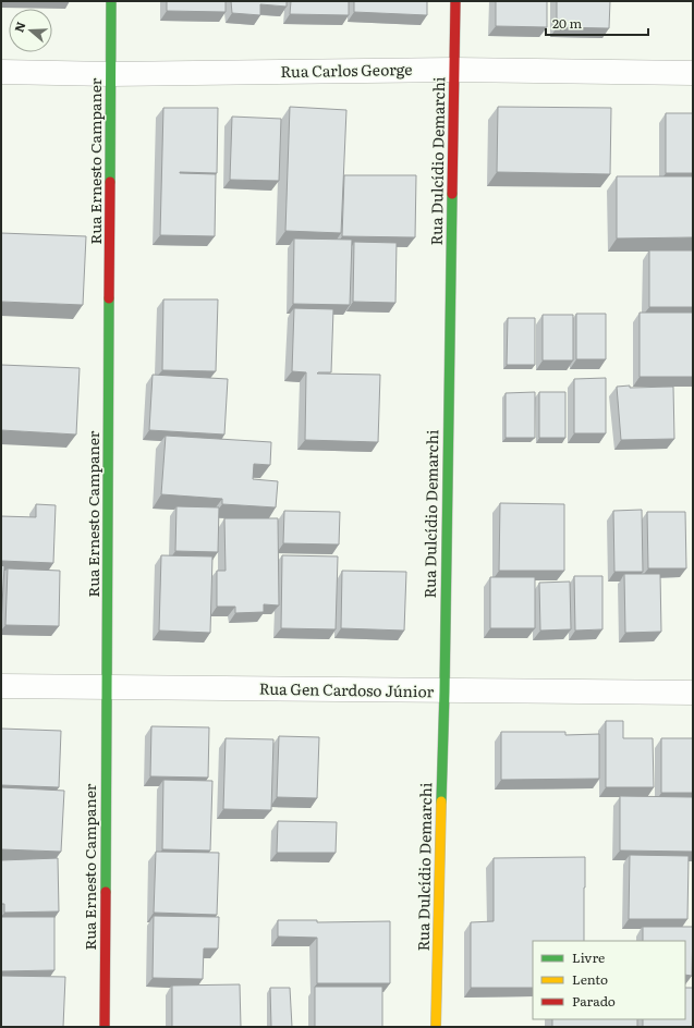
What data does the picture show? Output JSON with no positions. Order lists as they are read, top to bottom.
{
  "streets": {
    "street": [
      "Rua Carlos George",
      "Rua Ernesto Campaner",
      "Rua Dulcídio Demarchi",
      "Rua Gen Cardoso Júnior"
    ]
  },
  "crossings": [
    ["Rua Carlos George", "Rua Ernesto Campaner"],
    ["Rua Carlos George", "Rua Dulcídio Demarchi"],
    ["Rua Ernesto Campaner", "Rua Gen Cardoso Júnior"],
    ["Rua Dulcídio Demarchi", "Rua Gen Cardoso Júnior"]
  ],
  "legend": ["Livre", "Lento", "Parado"],
  "scale_bar": "20 m",
  "north": "left"
}
